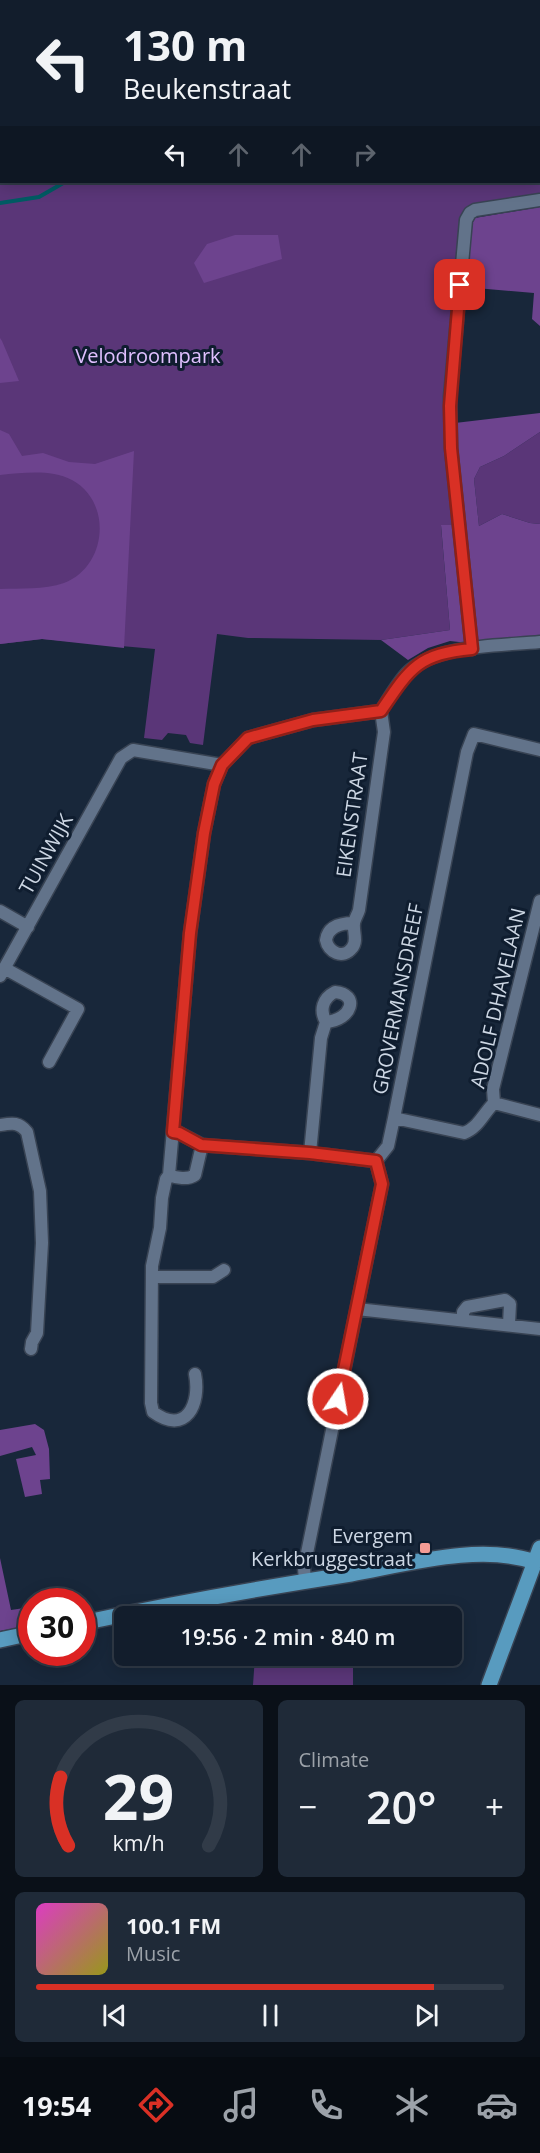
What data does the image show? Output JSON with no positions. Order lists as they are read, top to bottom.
{
  "streets": {
    "street": [
      "EIKENSTRAAT",
      "TUINWIJK",
      "ADOLF DHAVELAAN",
      "GROVERMANSDREEF"
    ]
  },
  "crossings": [
    ["ADOLF DHAVELAAN", "GROVERMANSDREEF"]
  ],
  "parks": ["Velodroompark"],
  "places": {
    "transit": ["Evergem Kerkbruggestraat"]
  },
  "page": {
    "turn": ["130 m", "Beukenstraat"],
    "limit": "30",
    "trip": "19:56 · 2 min · 840 m",
    "tile": "Climate",
    "heat": ["−", "20°", "+"],
    "song": ["100.1 FM", "Music"],
    "tabs": "19:54",
    "gauge": ["29", "km/h"]
  }
}
